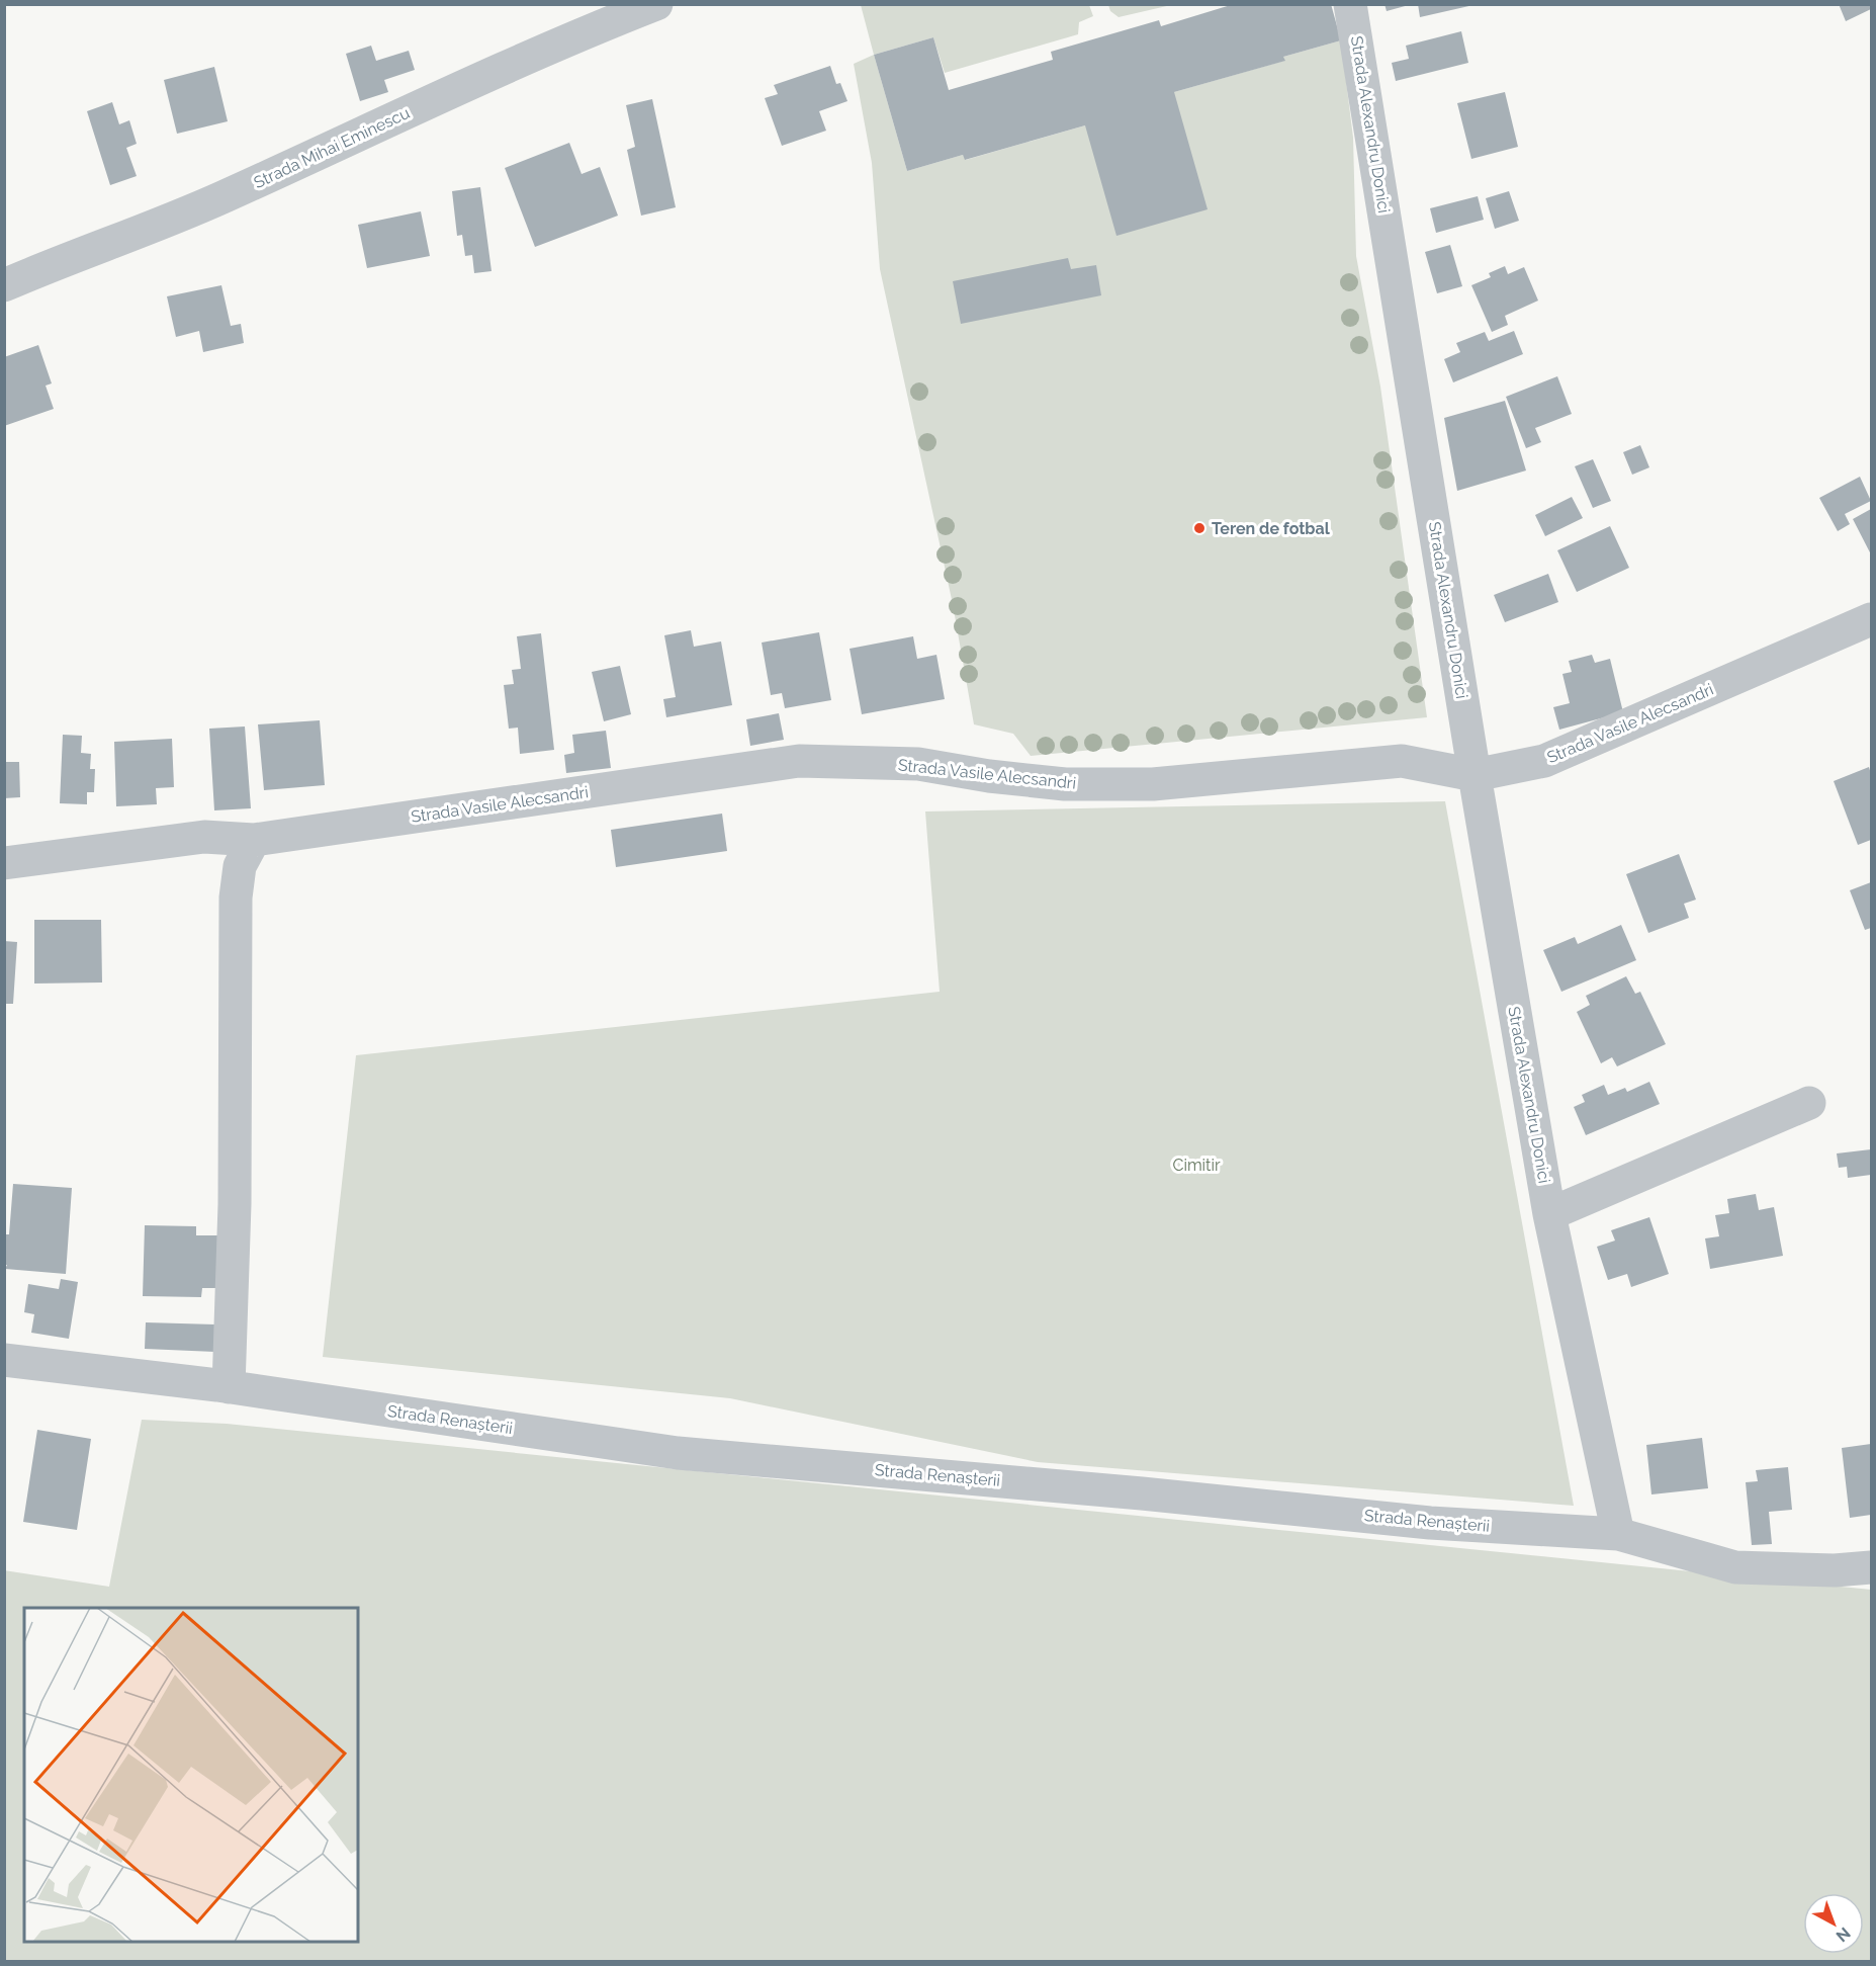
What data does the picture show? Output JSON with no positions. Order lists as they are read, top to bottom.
{
  "streets": {
    "street": [
      "Strada Alexandru Donici",
      "Strada Mihai Eminescu",
      "Strada Vasile Alecsandri",
      "Strada Renașterii"
    ]
  },
  "crossings": [
    ["Strada Alexandru Donici", "Strada Vasile Alecsandri"],
    ["Strada Alexandru Donici", "Strada Renașterii"]
  ],
  "parks": ["Cimitir"],
  "places": ["Teren de fotbal"],
  "north": "bottom right"
}
